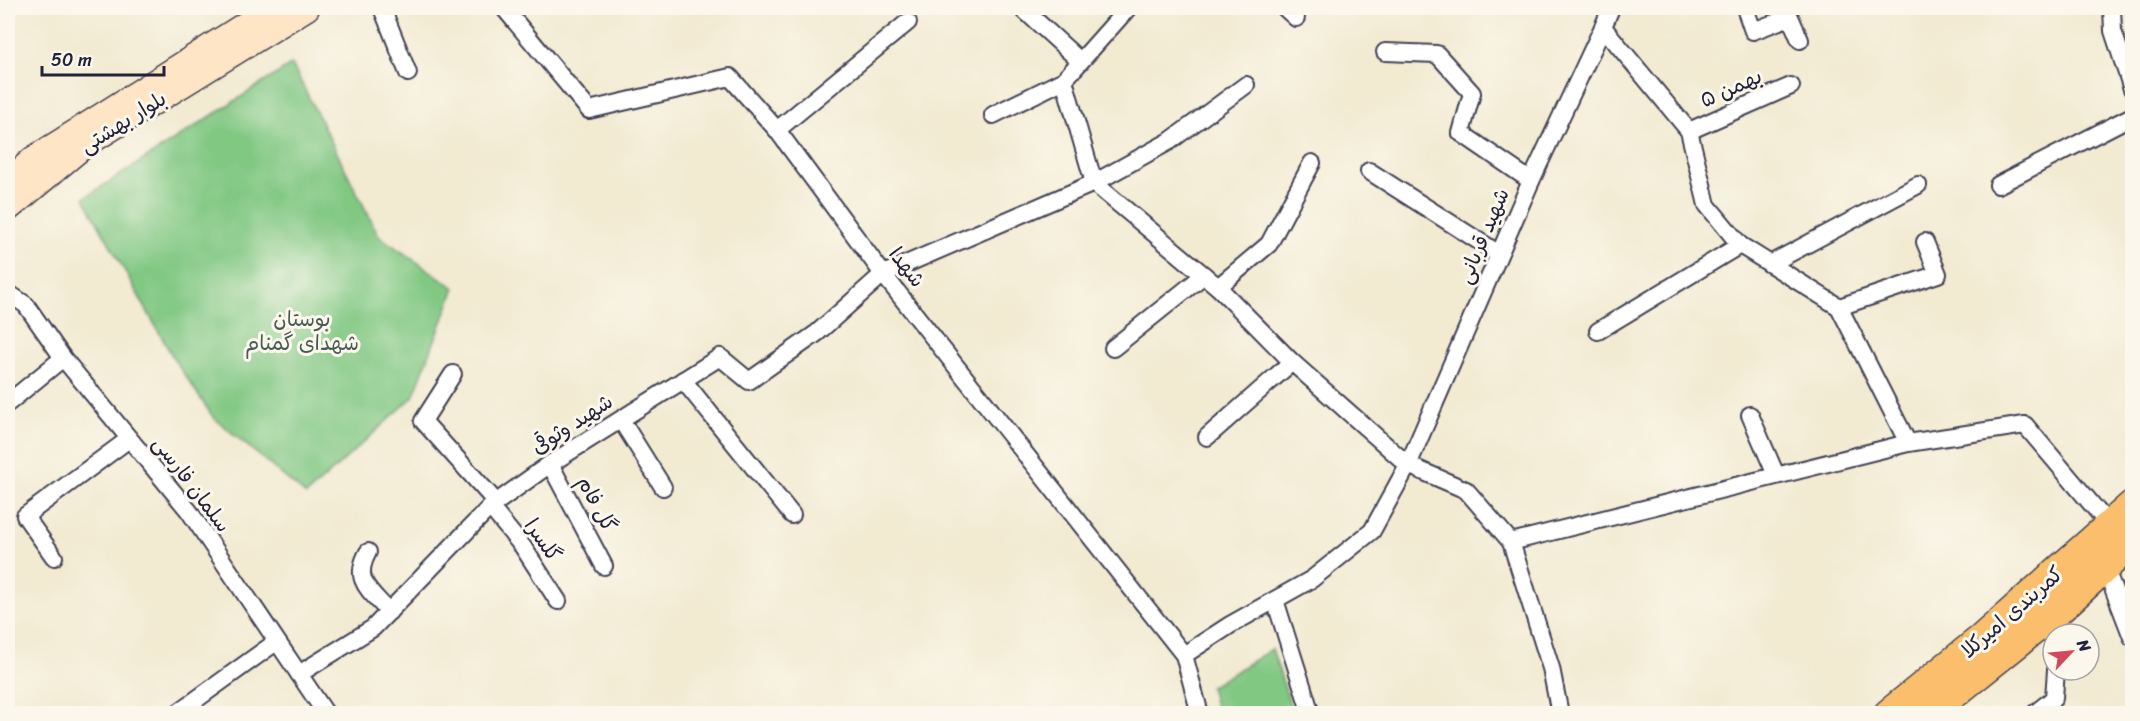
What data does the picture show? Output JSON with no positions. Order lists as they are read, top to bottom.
{
  "streets": {
    "highway": ["کمربندی امیرکلا"],
    "main road": ["بلوار بهشتی"],
    "street": [
      "بهمن ۵",
      "شهید قربانی",
      "شهدا",
      "شهید وثوقی",
      "سلمان فارسی",
      "گل فام",
      "گلسرا"
    ]
  },
  "crossings": [
    ["شهید قربانی", "شهدا"],
    ["شهدا", "شهید وثوقی"],
    ["شهید وثوقی", "سلمان فارسی"],
    ["شهید وثوقی", "گل فام"],
    ["شهید وثوقی", "گلسرا"]
  ],
  "parks": ["بوستان شهدای گمنام"],
  "scale_bar": "50 m",
  "north": "top right"
}
